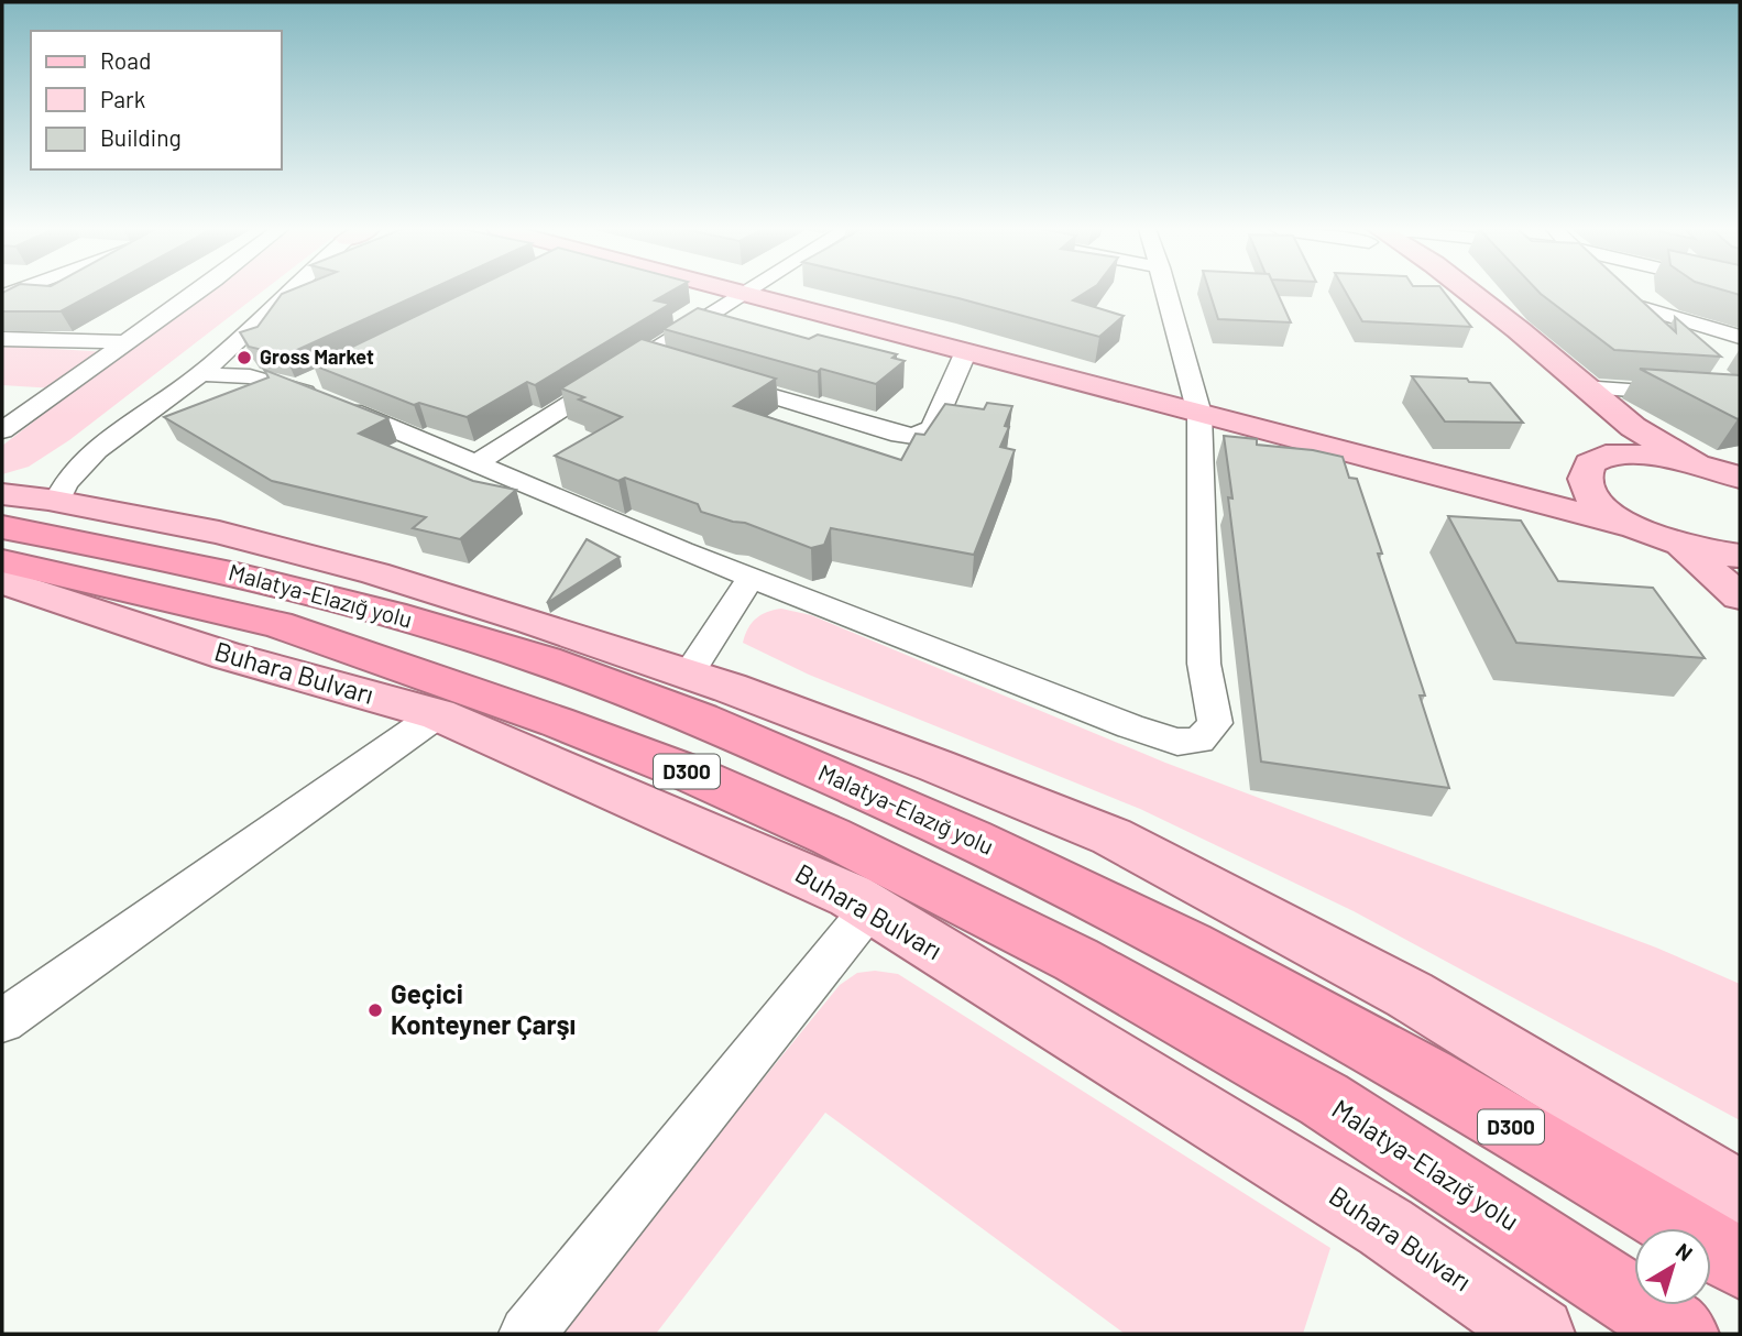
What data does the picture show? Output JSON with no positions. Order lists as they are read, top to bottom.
{
  "streets": {
    "highway": ["Malatya-Elazığ yolu", "D300"],
    "main road": ["Buhara Bulvarı"]
  },
  "places": ["Gross Market", "Geçici Konteyner Çarşı"],
  "legend": ["Road", "Park", "Building"],
  "north": "top right"
}
